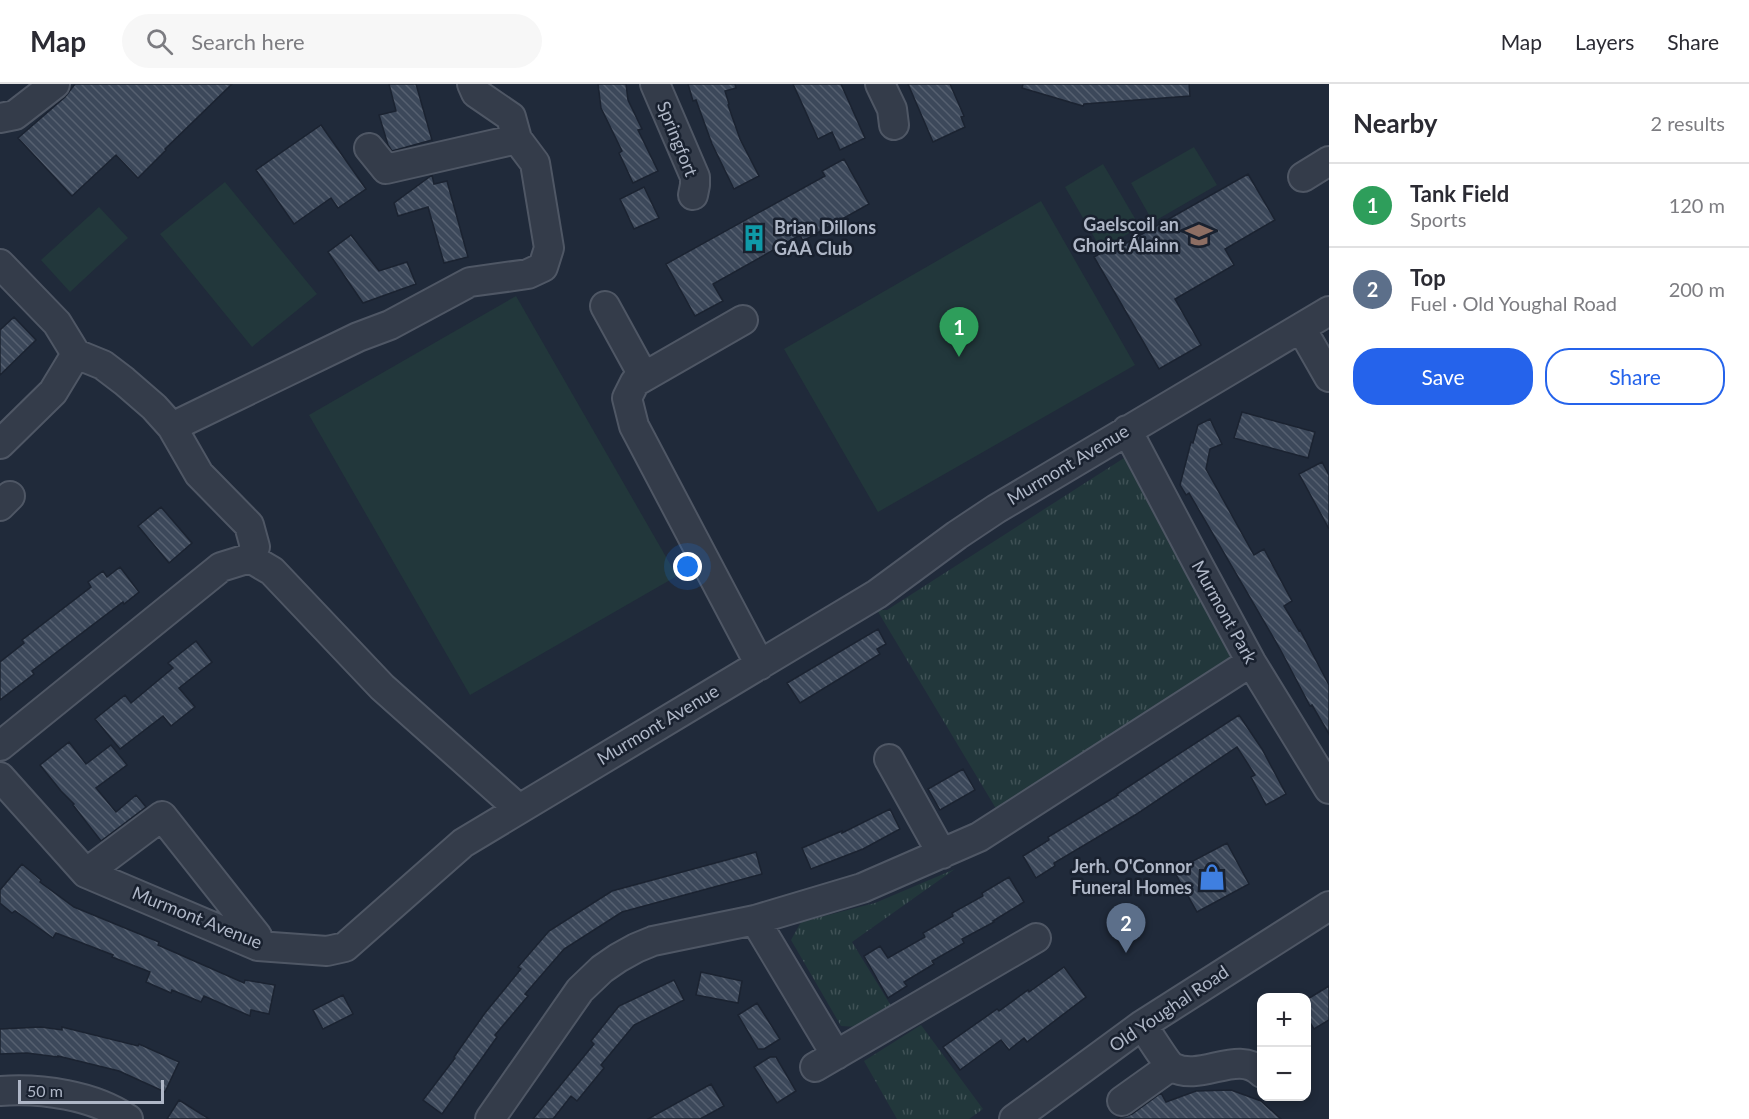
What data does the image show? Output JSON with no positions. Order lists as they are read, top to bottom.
{
  "streets": {
    "street": [
      "Springfort",
      "Murmont Avenue",
      "Murmont Park",
      "Old Youghal Road"
    ]
  },
  "crossings": [
    ["Murmont Avenue", "Murmont Park"]
  ],
  "places": {
    "school or university": ["Gaelscoil an Ghoirt Álainn"],
    "building": ["Brian Dillons GAA Club"],
    "shop": ["Jerh. O'Connor Funeral Homes"]
  },
  "scale_bar": "50 m",
  "page": {
    "header": "Map",
    "search": "Search here",
    "nav": ["Map", "Layers", "Share"],
    "heading": ["Nearby", "2 results"],
    "list": [
      {
        "mark": "1",
        "name": "Tank Field",
        "note": "Sports",
        "value": "120 m"
      },
      {
        "mark": "2",
        "name": "Top",
        "note": "Fuel · Old Youghal Road",
        "value": "200 m"
      }
    ],
    "pins": ["1", "2"],
    "buttons": ["Save", "Share"],
    "map_buttons": ["+", "−"],
    "scale": "50 m"
  }
}
